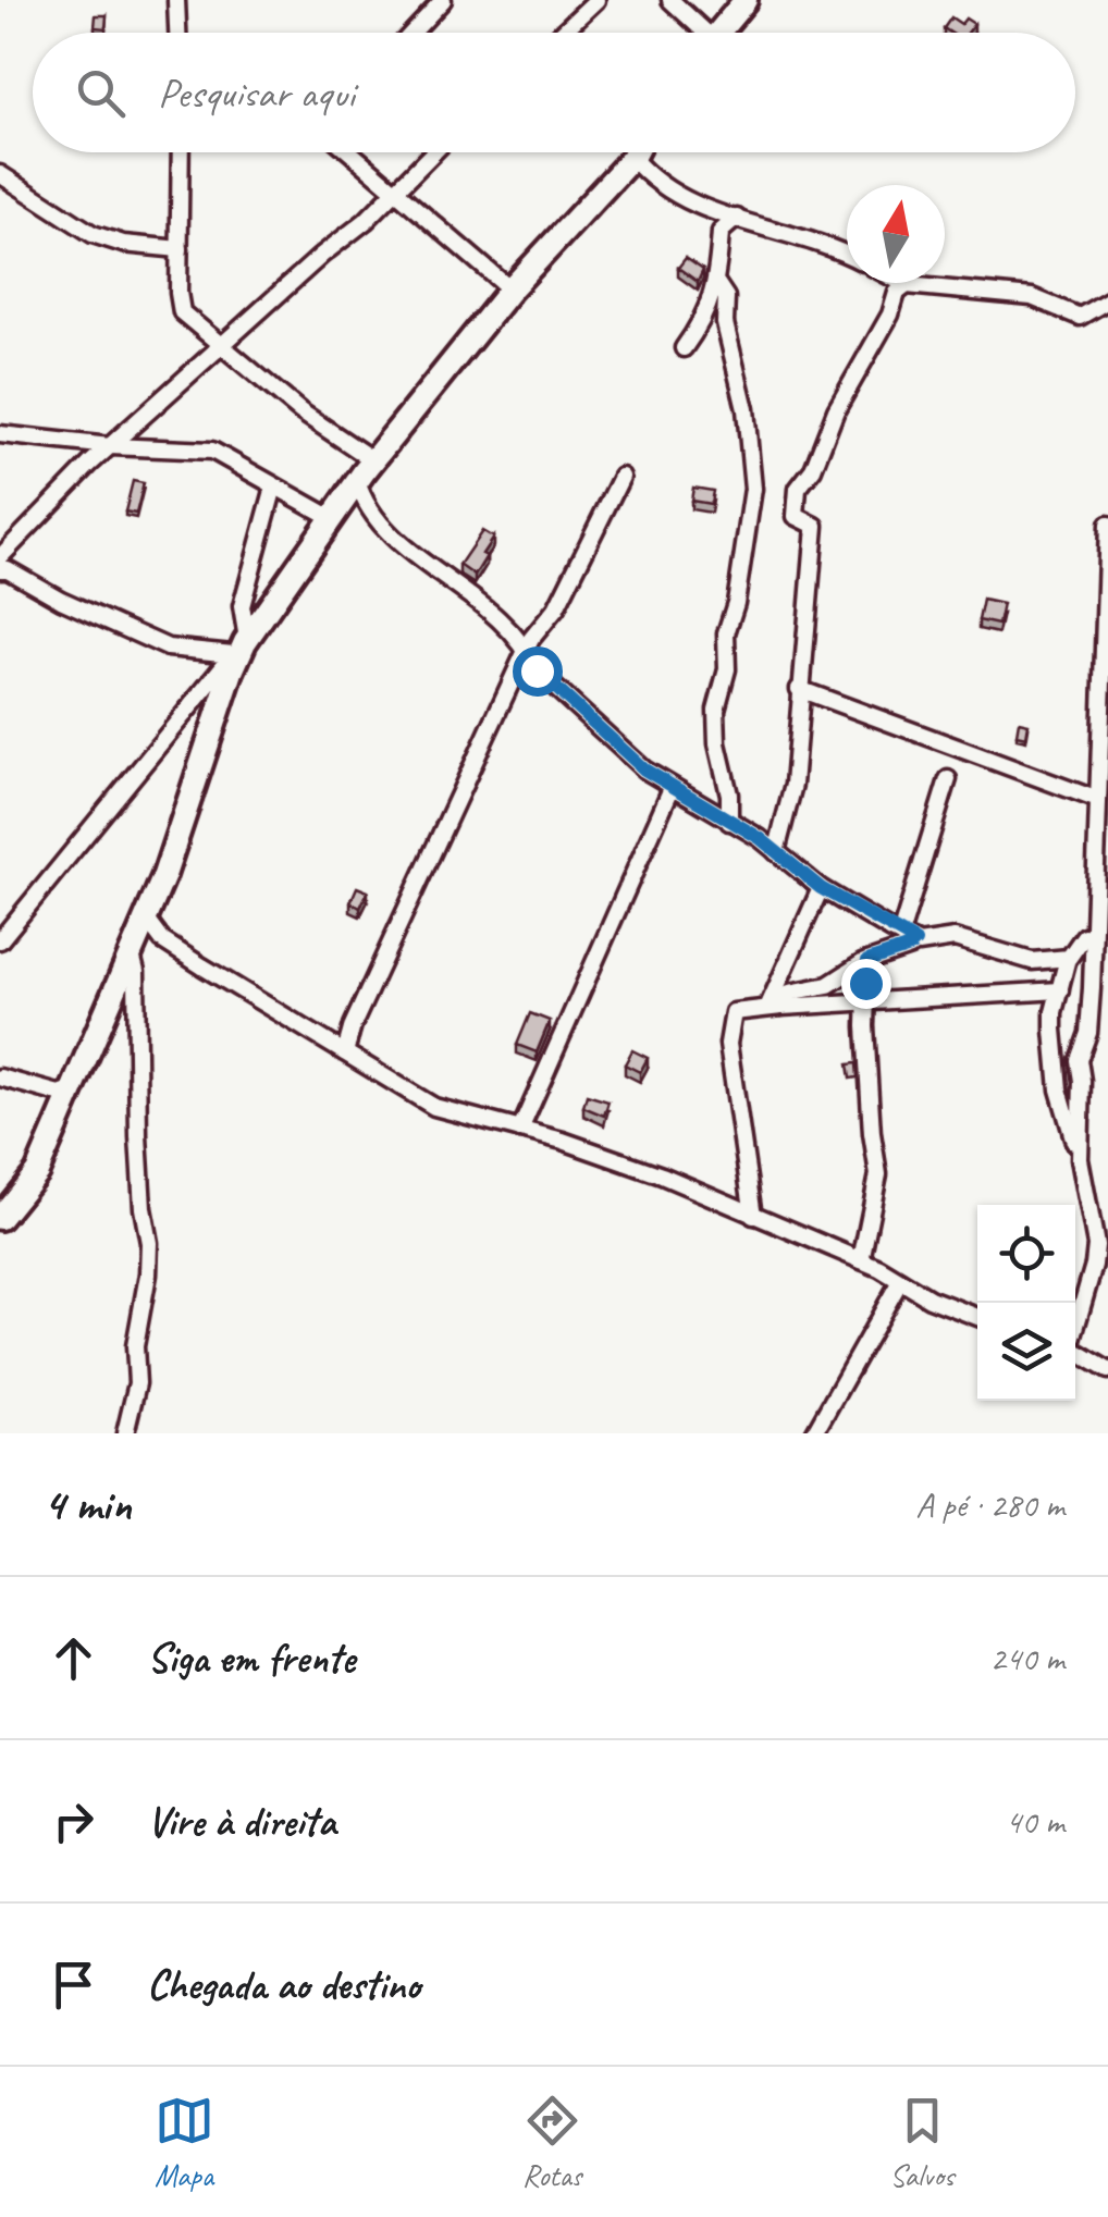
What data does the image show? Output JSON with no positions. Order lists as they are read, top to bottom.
{
  "north": "top",
  "page": {
    "search": "Pesquisar aqui",
    "heading": ["4 min", "A pé · 280 m"],
    "list": [
      ["Siga em frente", "240 m"],
      ["Vire à direita", "40 m"],
      "Chegada ao destino"
    ],
    "nav": ["Mapa", "Rotas", "Salvos"]
  }
}
